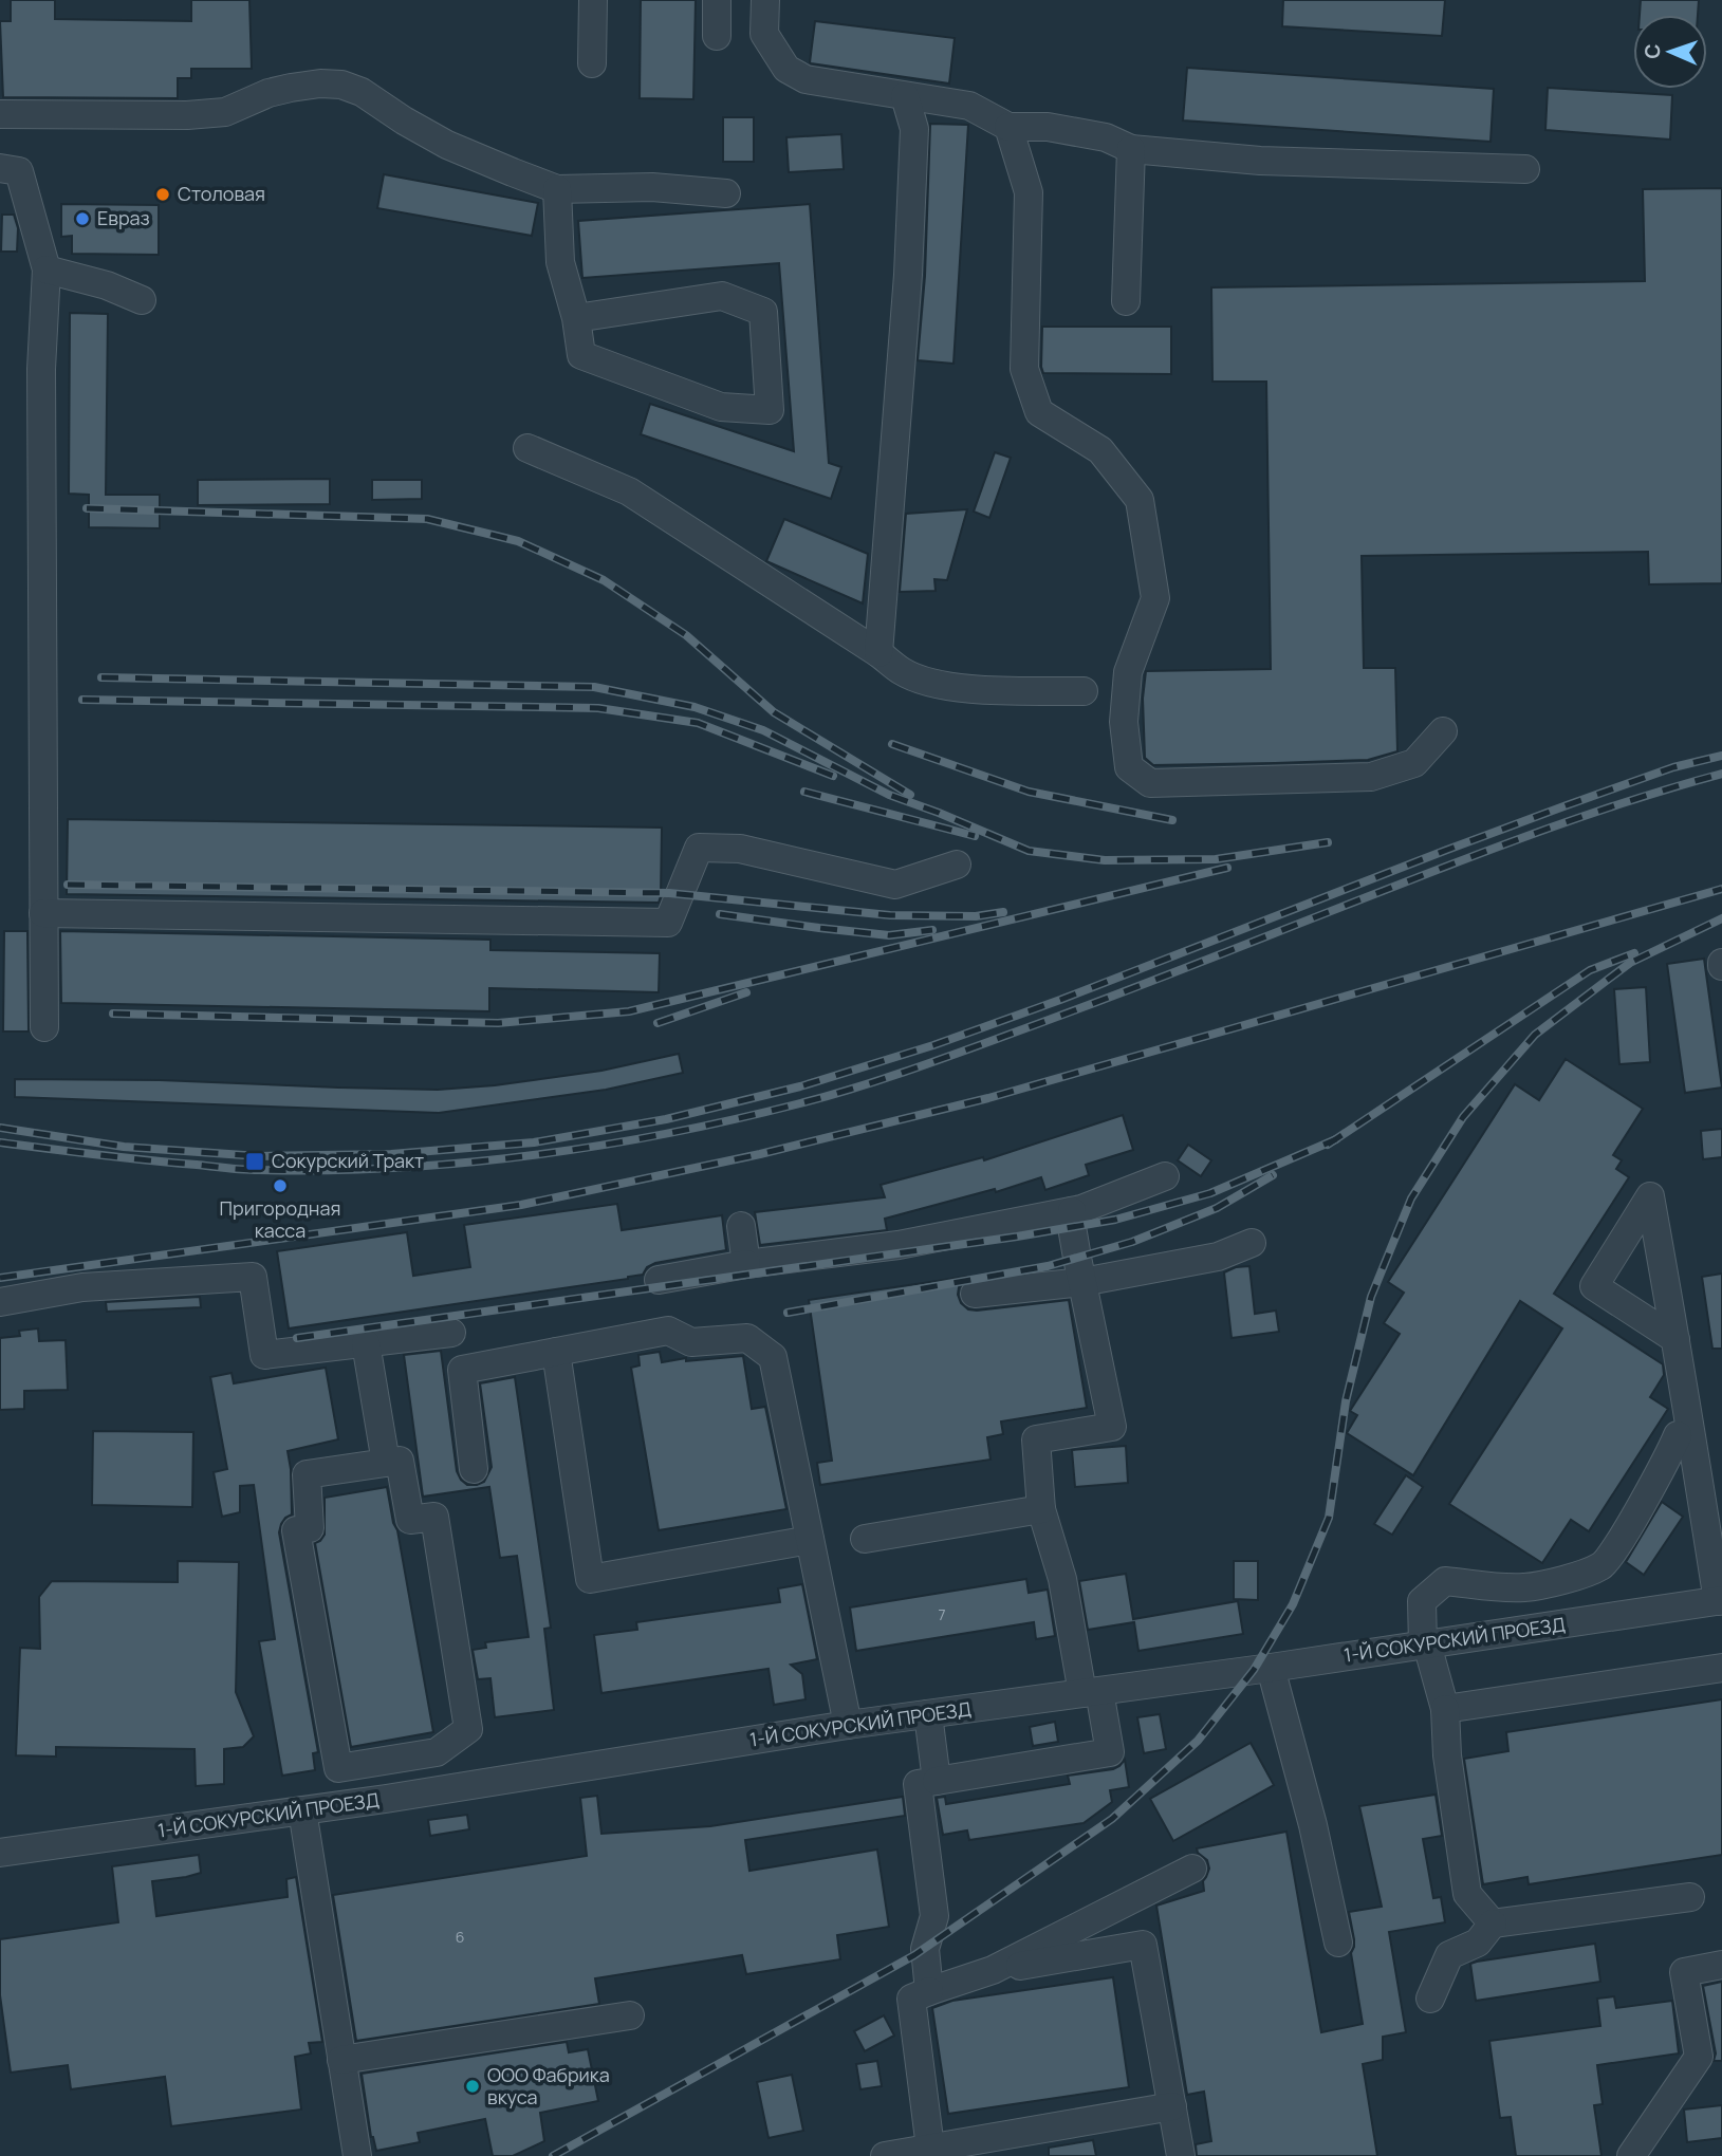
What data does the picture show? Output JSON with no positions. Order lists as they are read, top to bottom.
{
  "streets": {
    "street": ["1-Й СОКУРСКИЙ ПРОЕЗД"]
  },
  "places": {
    "other": [
      "Cтоловая",
      "Евраз",
      "Пригородная касса",
      "ООО Фабрика вкуса"
    ],
    "transit": ["Сокурский Тракт"]
  },
  "house_numbers": ["7", "6"],
  "north": "left"
}
